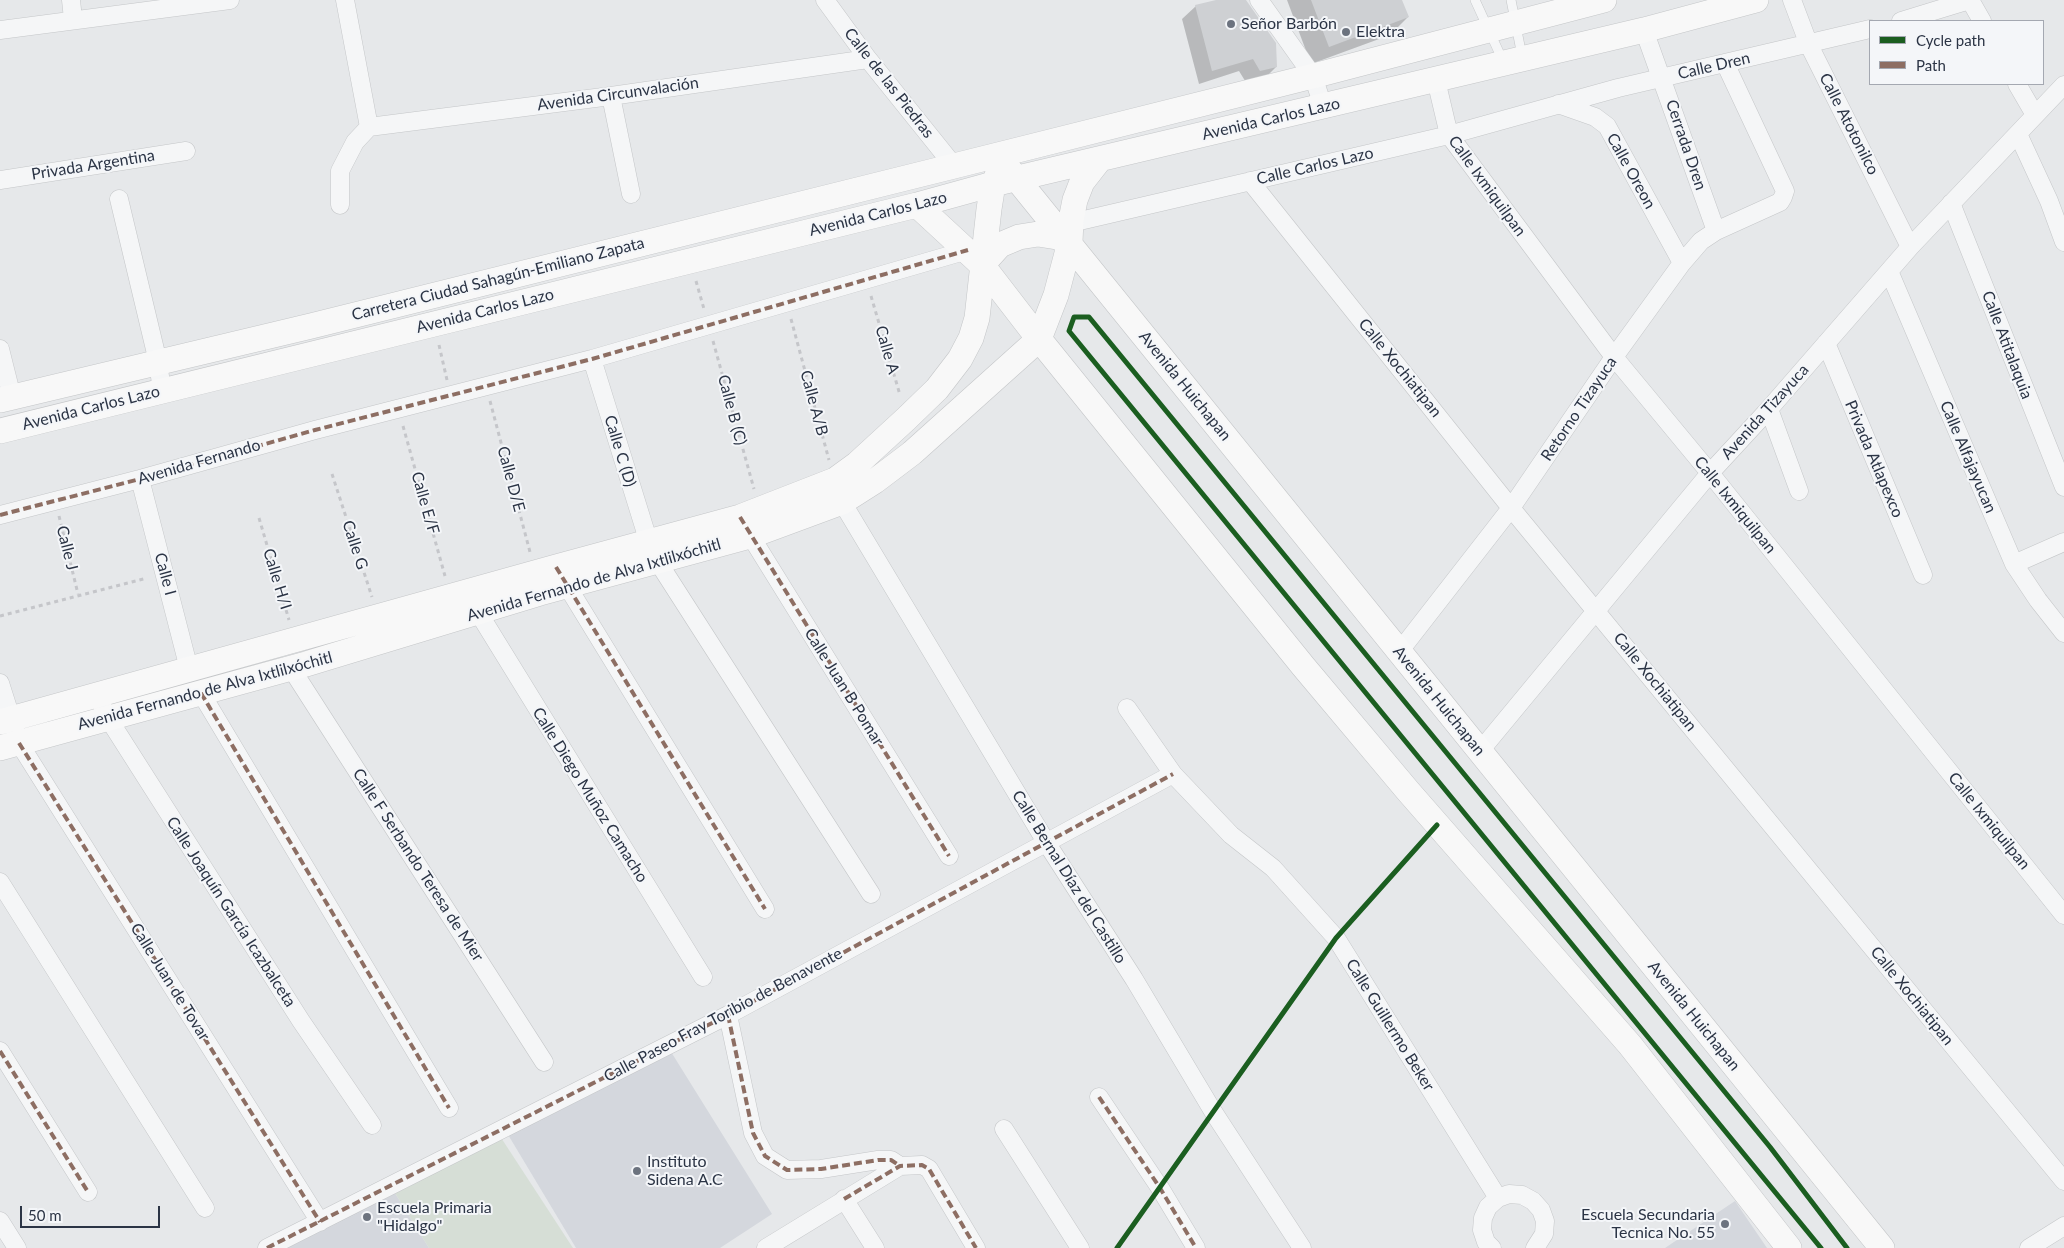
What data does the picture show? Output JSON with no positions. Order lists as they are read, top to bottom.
{
  "streets": {
    "street": [
      "Calle Dren",
      "Calle de las Piedras",
      "Avenida Circunvalación",
      "Avenida Carlos Lazo",
      "Calle Atotonilco",
      "Cerrada Dren",
      "Privada Argentina",
      "Calle Carlos Lazo",
      "Calle Oreon",
      "Calle Ixmiquilpan",
      "Carretera Ciudad Sahagún-Emiliano Zapata",
      "Calle Atitalaquia",
      "Calle Xochiatipan",
      "Avenida Huichapan",
      "Retorno Tizayuca",
      "Avenida Tizayuca",
      "Calle C (D)",
      "Calle Alfajayucan",
      "Privada Atlapexco",
      "Avenida Fernando",
      "Calle I",
      "Avenida Fernando de Alva Ixtlilxóchitl",
      "Calle Juan B Pomar",
      "Calle Diego Muñoz Camacho",
      "Calle F Serbando Teresa de Mier",
      "Calle Bernal Díaz del Castillo",
      "Calle Joaquín García Icazbalceta",
      "Calle Juan de Tovar",
      "Calle Paseo Fray Toribio de Benavente",
      "Calle Guillermo Beker"
    ],
    "path": [
      "Calle A",
      "Calle A/B",
      "Calle B (C)",
      "Calle D/E",
      "Calle E/F",
      "Calle G",
      "Calle J",
      "Calle H/I"
    ]
  },
  "crossings": [
    ["Calle Dren", "Calle Atotonilco"],
    ["Calle Dren", "Cerrada Dren"],
    ["Calle Dren", "Calle Carlos Lazo"],
    ["Calle Dren", "Calle Oreon"],
    ["Calle Dren", "Retorno Tizayuca"],
    ["Calle de las Piedras", "Avenida Circunvalación"],
    ["Calle de las Piedras", "Carretera Ciudad Sahagún-Emiliano Zapata"],
    ["Avenida Carlos Lazo", "Cerrada Dren"],
    ["Avenida Carlos Lazo", "Calle Ixmiquilpan"],
    ["Avenida Carlos Lazo", "Carretera Ciudad Sahagún-Emiliano Zapata"],
    ["Avenida Carlos Lazo", "Avenida Huichapan"],
    ["Avenida Carlos Lazo", "Avenida Fernando de Alva Ixtlilxóchitl"],
    ["Calle Atotonilco", "Avenida Tizayuca"],
    ["Cerrada Dren", "Calle Oreon"],
    ["Cerrada Dren", "Retorno Tizayuca"],
    ["Calle Carlos Lazo", "Calle Oreon"],
    ["Calle Carlos Lazo", "Calle Ixmiquilpan"],
    ["Calle Carlos Lazo", "Calle Xochiatipan"],
    ["Calle Carlos Lazo", "Avenida Huichapan"],
    ["Calle Carlos Lazo", "Avenida Fernando de Alva Ixtlilxóchitl"],
    ["Calle Oreon", "Retorno Tizayuca"],
    ["Calle Ixmiquilpan", "Retorno Tizayuca"],
    ["Calle Ixmiquilpan", "Avenida Tizayuca"],
    ["Carretera Ciudad Sahagún-Emiliano Zapata", "Avenida Huichapan"],
    ["Carretera Ciudad Sahagún-Emiliano Zapata", "Avenida Fernando de Alva Ixtlilxóchitl"],
    ["Calle Atitalaquia", "Avenida Tizayuca"],
    ["Calle A", "Avenida Fernando"],
    ["Calle A", "Avenida Fernando de Alva Ixtlilxóchitl"],
    ["Calle Xochiatipan", "Retorno Tizayuca"],
    ["Calle Xochiatipan", "Avenida Tizayuca"],
    ["Avenida Huichapan", "Retorno Tizayuca"],
    ["Avenida Huichapan", "Avenida Tizayuca"],
    ["Avenida Huichapan", "Avenida Fernando de Alva Ixtlilxóchitl"],
    ["Calle A/B", "Avenida Fernando"],
    ["Calle A/B", "Avenida Fernando de Alva Ixtlilxóchitl"],
    ["Calle A/B", "Calle Bernal Díaz del Castillo"],
    ["Calle B (C)", "Avenida Fernando"],
    ["Calle B (C)", "Avenida Fernando de Alva Ixtlilxóchitl"],
    ["Calle B (C)", "Calle Juan B Pomar"],
    ["Avenida Tizayuca", "Calle Alfajayucan"],
    ["Avenida Tizayuca", "Privada Atlapexco"],
    ["Calle C (D)", "Avenida Fernando"],
    ["Calle C (D)", "Avenida Fernando de Alva Ixtlilxóchitl"],
    ["Avenida Fernando", "Calle D/E"],
    ["Avenida Fernando", "Calle E/F"],
    ["Avenida Fernando", "Calle J"],
    ["Avenida Fernando", "Calle I"],
    ["Avenida Fernando", "Avenida Fernando de Alva Ixtlilxóchitl"],
    ["Calle D/E", "Avenida Fernando de Alva Ixtlilxóchitl"],
    ["Calle E/F", "Avenida Fernando de Alva Ixtlilxóchitl"],
    ["Calle G", "Avenida Fernando de Alva Ixtlilxóchitl"],
    ["Calle I", "Avenida Fernando de Alva Ixtlilxóchitl"],
    ["Calle H/I", "Avenida Fernando de Alva Ixtlilxóchitl"],
    ["Avenida Fernando de Alva Ixtlilxóchitl", "Calle Juan B Pomar"],
    ["Avenida Fernando de Alva Ixtlilxóchitl", "Calle Diego Muñoz Camacho"],
    ["Avenida Fernando de Alva Ixtlilxóchitl", "Calle F Serbando Teresa de Mier"],
    ["Avenida Fernando de Alva Ixtlilxóchitl", "Calle Bernal Díaz del Castillo"],
    ["Avenida Fernando de Alva Ixtlilxóchitl", "Calle Joaquín García Icazbalceta"],
    ["Avenida Fernando de Alva Ixtlilxóchitl", "Calle Juan de Tovar"],
    ["Calle Bernal Díaz del Castillo", "Calle Paseo Fray Toribio de Benavente"],
    ["Calle Juan de Tovar", "Calle Paseo Fray Toribio de Benavente"],
    ["Calle Paseo Fray Toribio de Benavente", "Calle Guillermo Beker"]
  ],
  "places": [
    "Señor Barbón",
    "Elektra",
    "Instituto Sidena A.C",
    "Escuela Primaria \"Hidalgo\"",
    "Escuela Secundaria Tecnica No. 55"
  ],
  "legend": ["Cycle path", "Path"],
  "scale_bar": "50 m"
}
